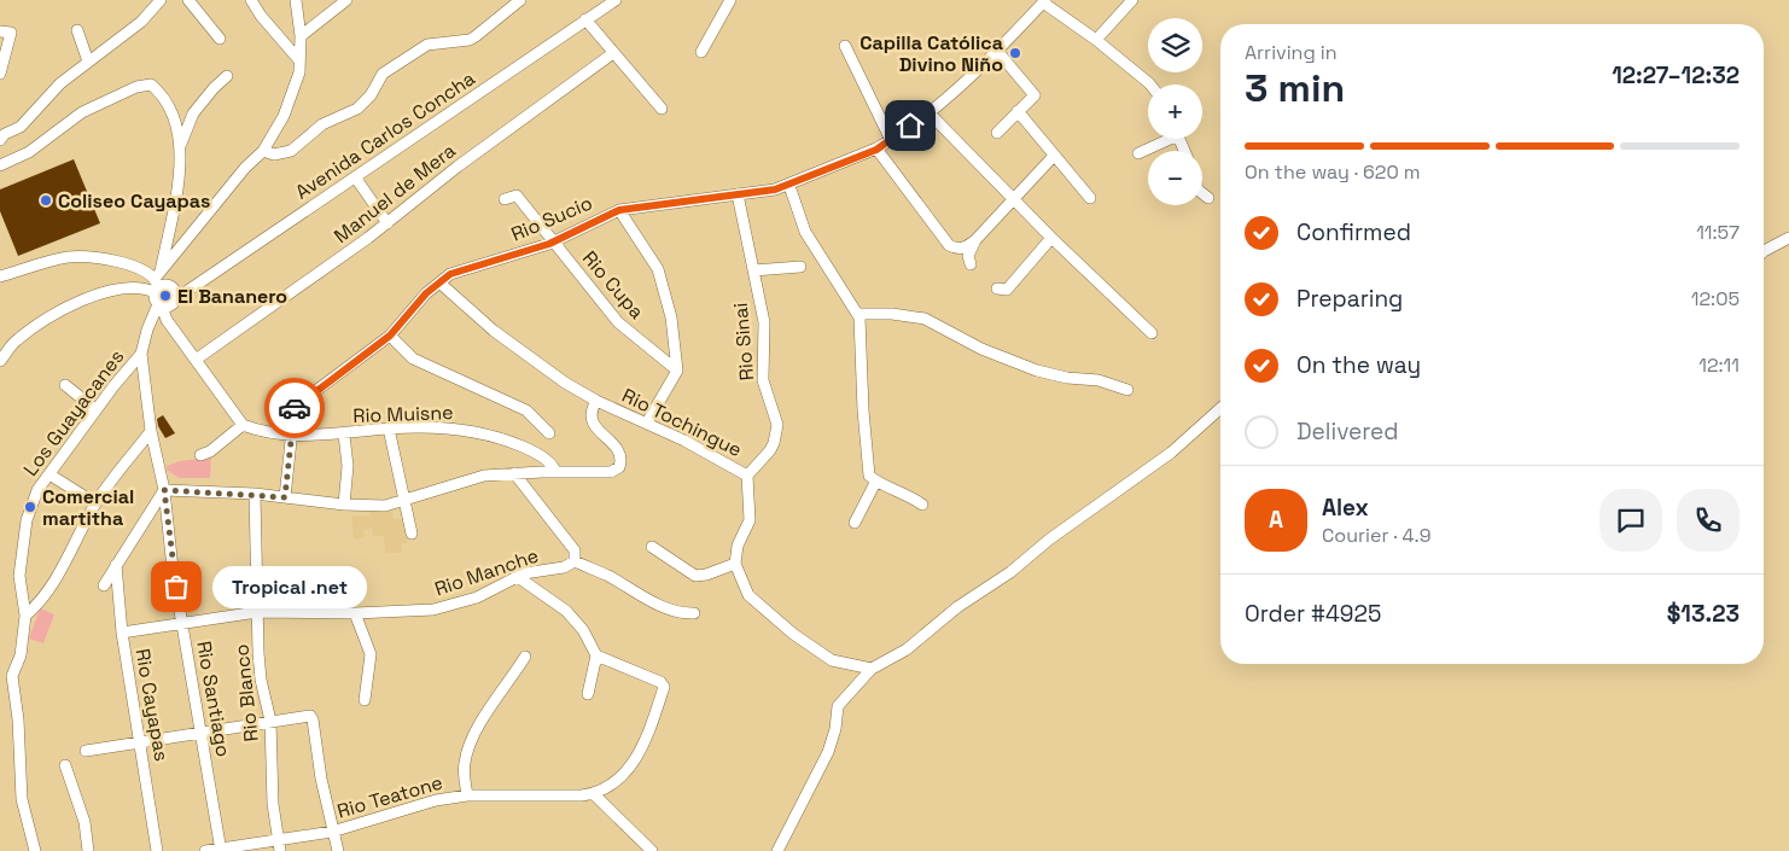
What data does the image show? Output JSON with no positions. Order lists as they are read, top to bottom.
{
  "streets": {
    "street": [
      "Avenida Carlos Concha",
      "Manuel de Mera",
      "Rio Sucio",
      "Rio Cupa",
      "Rio Sinai",
      "Los Guayacanes",
      "Rio Muisne",
      "Rio Tochingue",
      "Rio Manche",
      "Rio Blanco",
      "Rio Santiago",
      "Rio Cayapas",
      "Rio Teatone"
    ]
  },
  "crossings": [
    ["Avenida Carlos Concha", "Rio Santiago"],
    ["Rio Sucio", "Rio Cupa"],
    ["Rio Sucio", "Rio Sinai"],
    ["Rio Sucio", "Rio Muisne"],
    ["Rio Sucio", "Rio Tochingue"],
    ["Rio Sinai", "Rio Tochingue"],
    ["Los Guayacanes", "Rio Santiago"],
    ["Rio Manche", "Rio Blanco"],
    ["Rio Manche", "Rio Santiago"],
    ["Rio Manche", "Rio Cayapas"],
    ["Rio Blanco", "Rio Teatone"],
    ["Rio Santiago", "Rio Teatone"]
  ],
  "places": [
    "Capilla Católica Divino Niño",
    "Coliseo Cayapas",
    "El Bananero",
    "Comercial martitha",
    "Tropical .net"
  ],
  "page": {
    "map_buttons": ["+", "−"],
    "heading": ["3 min", "Arriving in", "12:27–12:32"],
    "panel": [
      "Alex",
      "Courier · 4.9",
      "Order #4925",
      "$13.23"
    ],
    "bar": "On the way · 620 m",
    "list": [
      ["Confirmed", "11:57"],
      ["Preparing", "12:05"],
      ["On the way", "12:11"],
      "Delivered"
    ],
    "round": "A",
    "bubble": "Tropical .net"
  }
}
